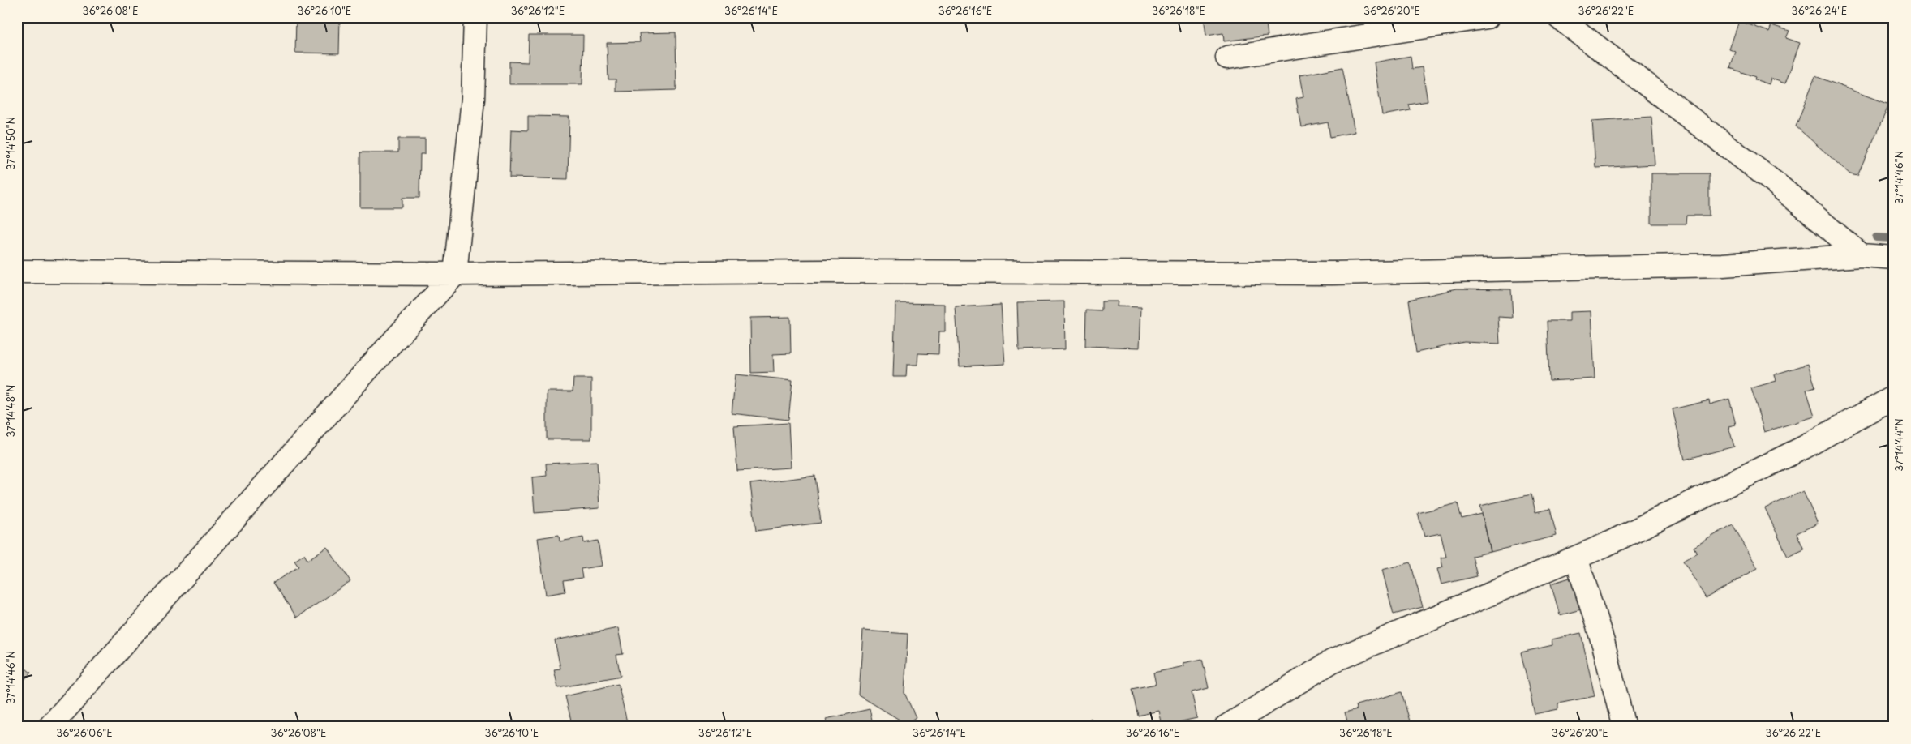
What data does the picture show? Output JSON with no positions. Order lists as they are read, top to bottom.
{
  "coordinates": [
    "36°26'08\"E",
    "36°26'10\"E",
    "36°26'12\"E",
    "36°26'14\"E",
    "36°26'16\"E",
    "36°26'18\"E",
    "36°26'20\"E",
    "36°26'22\"E",
    "36°26'24\"E",
    "37°14'50\"N",
    "37°14'46\"N",
    "37°14'48\"N",
    "37°14'44\"N",
    "36°26'06\"E"
  ]
}
